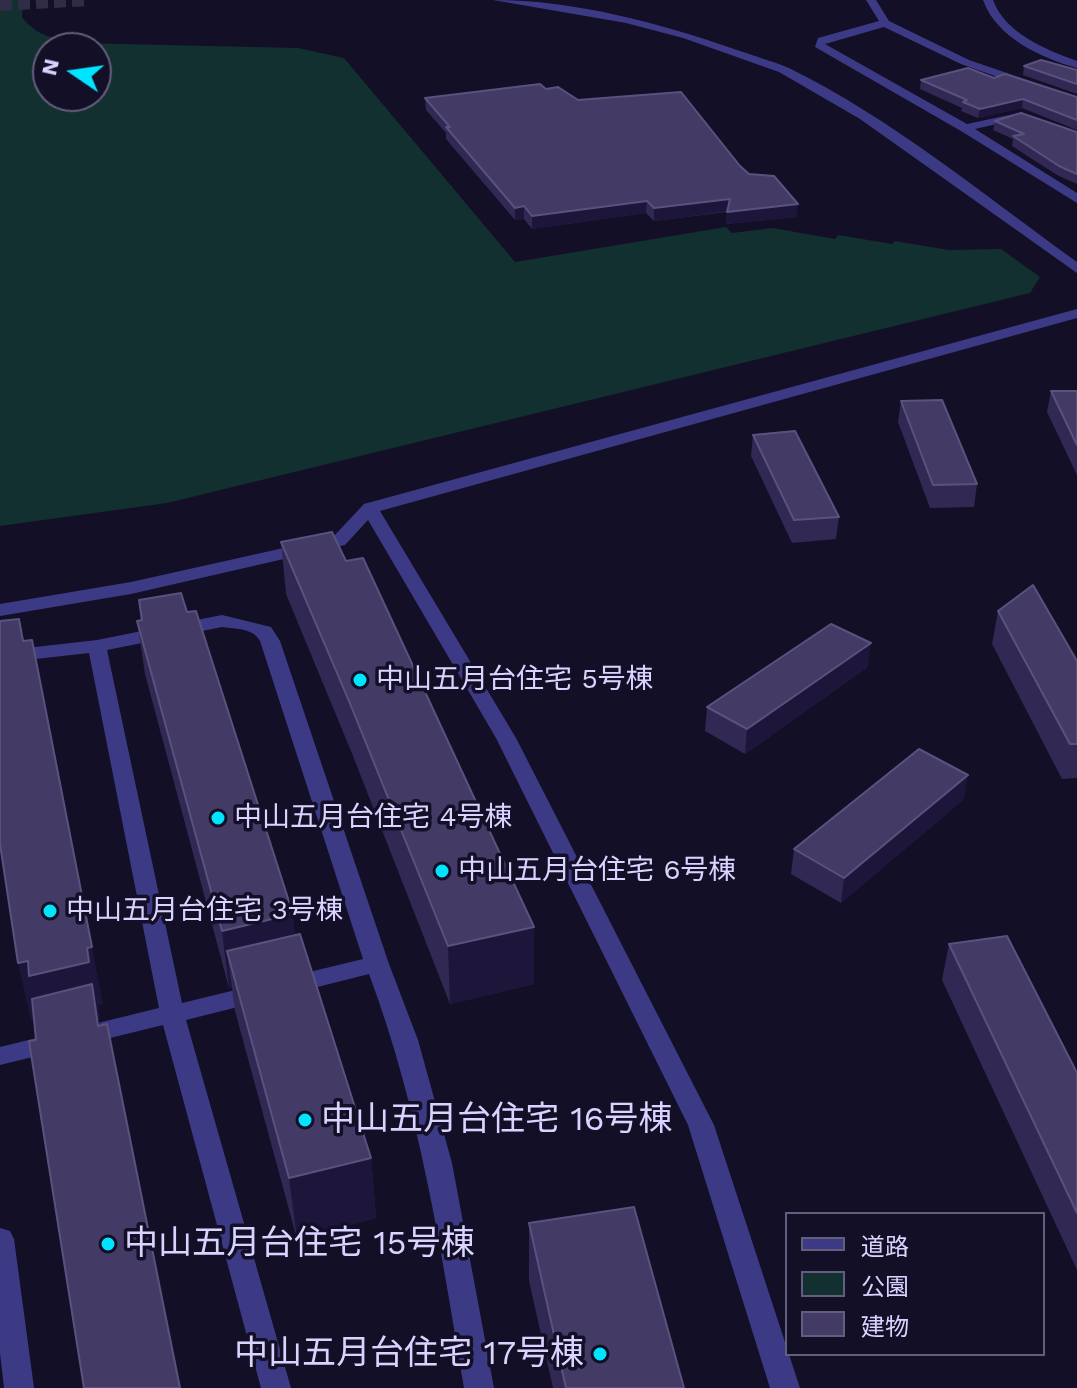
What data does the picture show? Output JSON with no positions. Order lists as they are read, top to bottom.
{
  "places": [
    "中山五月台住宅 5号棟",
    "中山五月台住宅 4号棟",
    "中山五月台住宅 6号棟",
    "中山五月台住宅 3号棟",
    "中山五月台住宅 16号棟",
    "中山五月台住宅 15号棟",
    "中山五月台住宅 17号棟"
  ],
  "legend": ["道路", "公園", "建物"],
  "north": "left"
}
